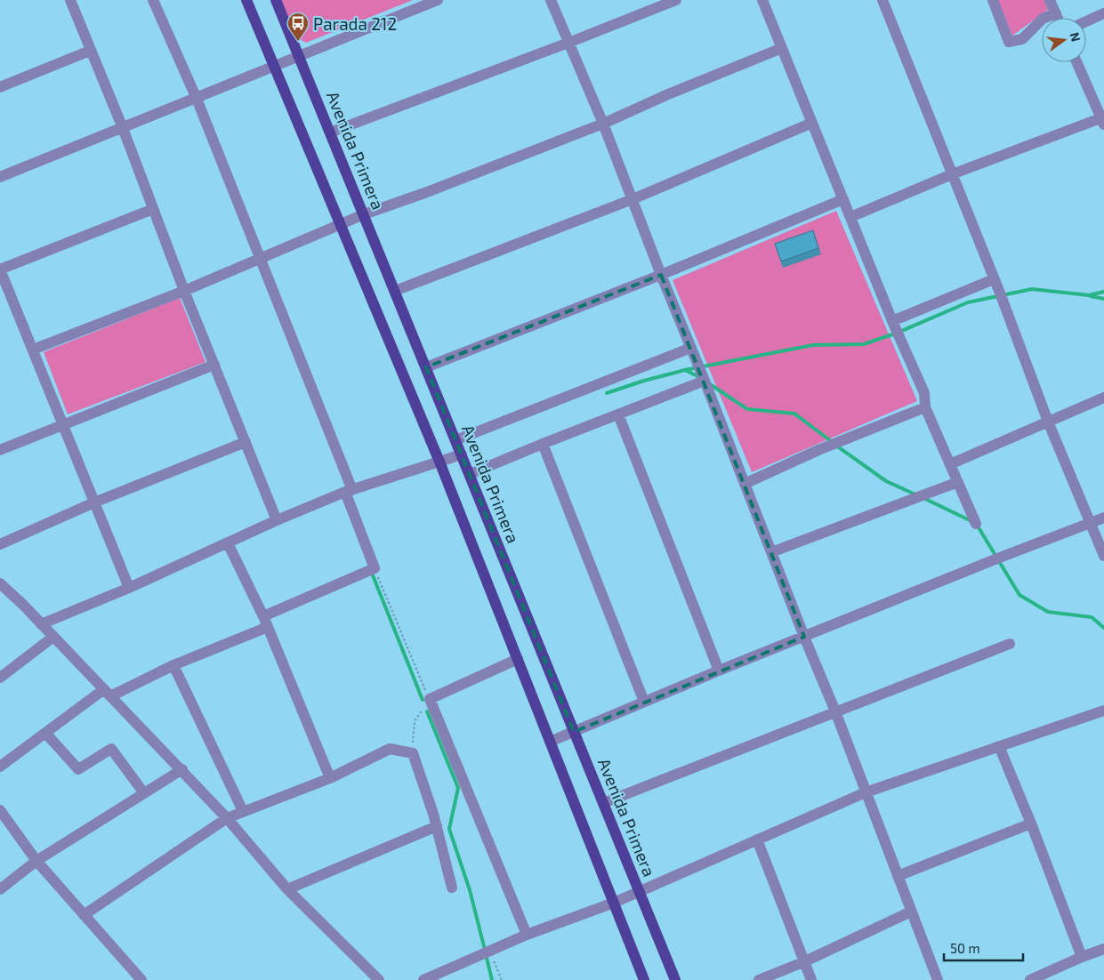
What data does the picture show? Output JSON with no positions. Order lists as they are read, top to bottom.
{
  "streets": {
    "main road": ["Avenida Primera"]
  },
  "places": {
    "bus stop": ["Parada 212"]
  },
  "scale_bar": "50 m",
  "north": "right"
}
